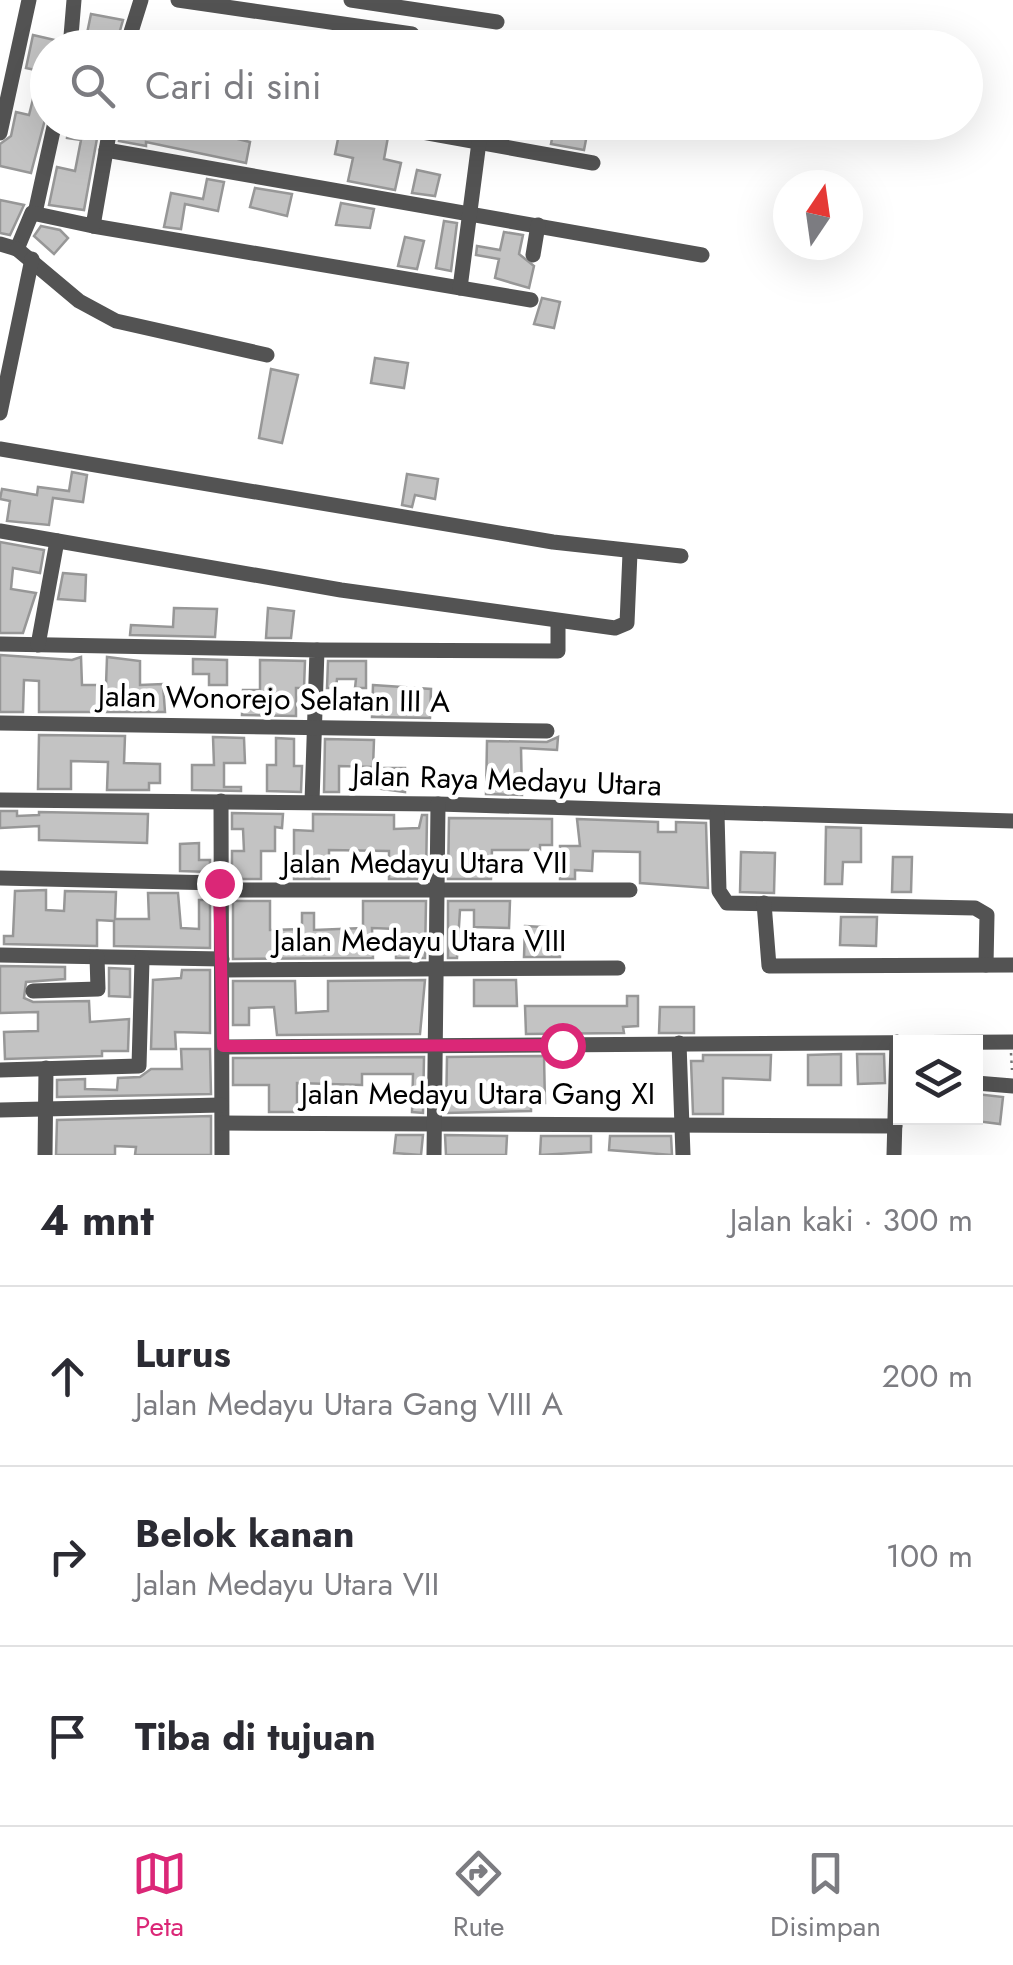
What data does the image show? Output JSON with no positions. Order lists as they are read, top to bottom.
{
  "streets": {
    "street": [
      "Jalan Wonorejo Selatan III A",
      "Jalan Raya Medayu Utara",
      "Jalan Medayu Utara VII",
      "Jalan Medayu Utara VIII",
      "Jalan Medayu Utara Gang XI"
    ]
  },
  "north": "top",
  "page": {
    "search": "Cari di sini",
    "heading": ["4 mnt", "Jalan kaki · 300 m"],
    "list": [
      ["Lurus", "Jalan Medayu Utara Gang VIII A", "200 m"],
      ["Belok kanan", "Jalan Medayu Utara VII", "100 m"],
      "Tiba di tujuan"
    ],
    "nav": ["Peta", "Rute", "Disimpan"]
  }
}
